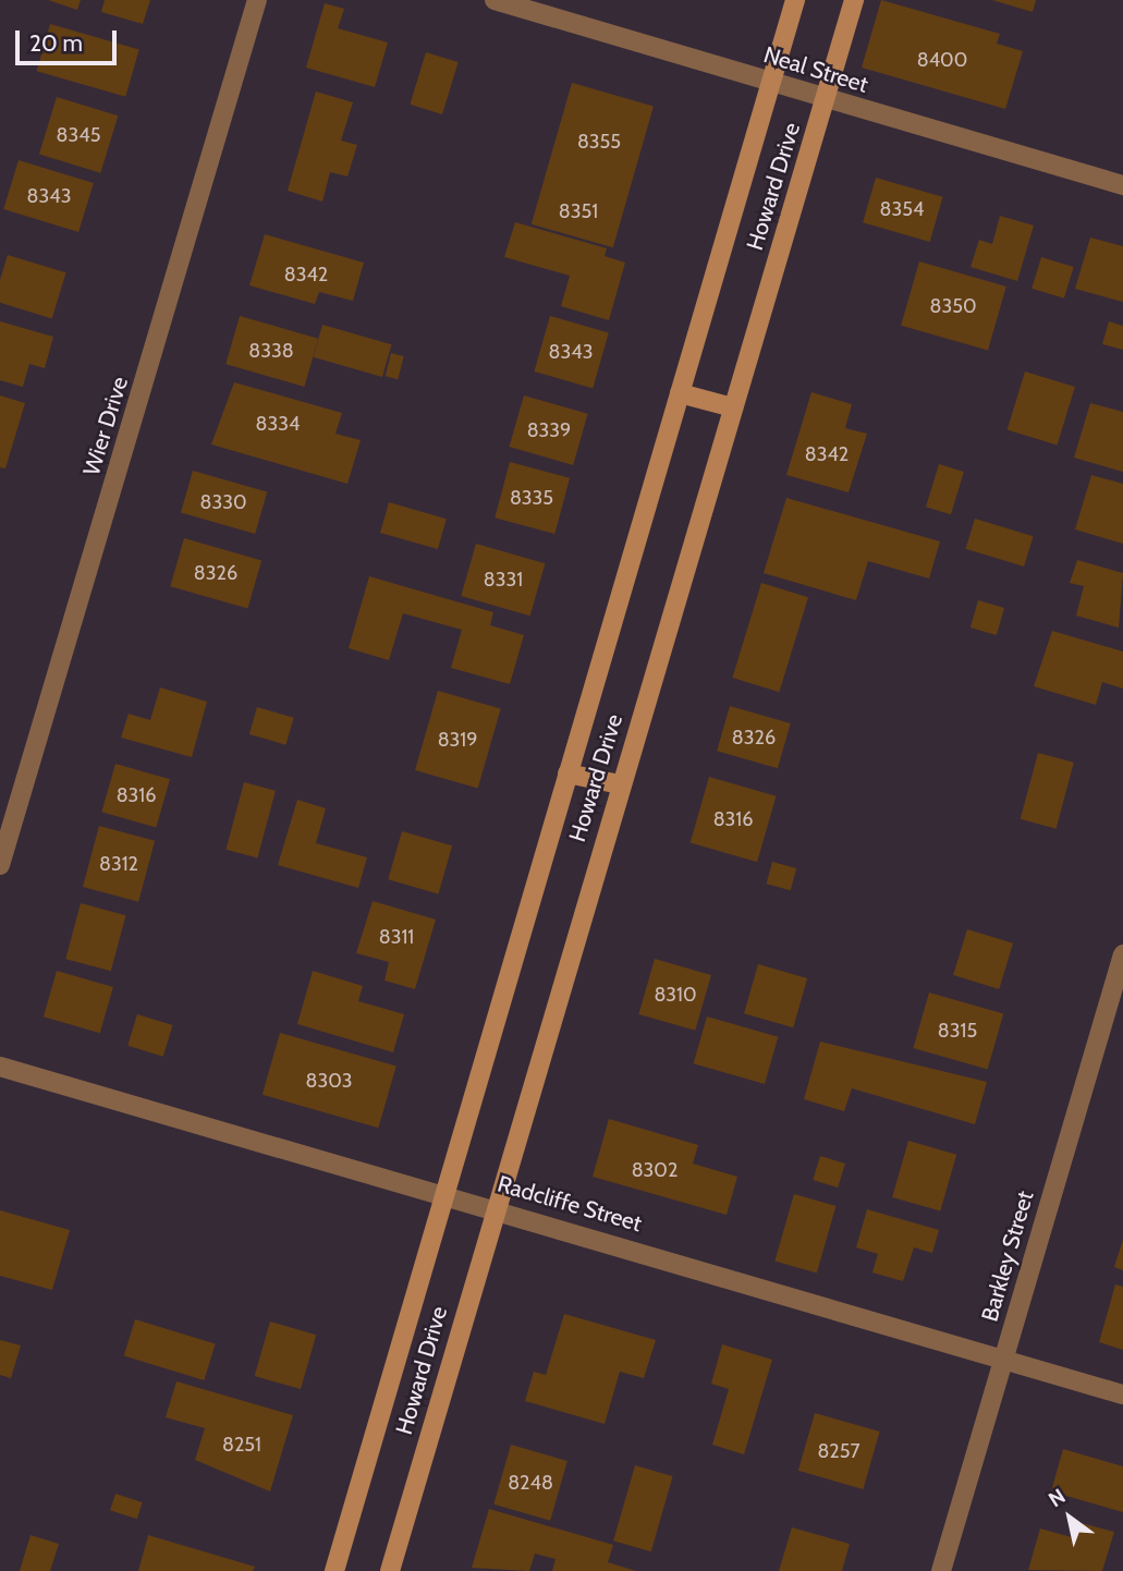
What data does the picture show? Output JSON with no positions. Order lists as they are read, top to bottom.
{
  "streets": {
    "main road": ["Howard Drive"],
    "street": [
      "Neal Street",
      "Wier Drive",
      "Radcliffe Street",
      "Barkley Street"
    ]
  },
  "crossings": [
    ["Neal Street", "Howard Drive"],
    ["Howard Drive", "Radcliffe Street"],
    ["Radcliffe Street", "Barkley Street"]
  ],
  "house_numbers": [
    "8400",
    "8345",
    "8355",
    "8343",
    "8354",
    "8351",
    "8342",
    "8350",
    "8338",
    "8343",
    "8334",
    "8339",
    "8342",
    "8335",
    "8330",
    "8326",
    "8331",
    "8326",
    "8319",
    "8316",
    "8316",
    "8312",
    "8311",
    "8310",
    "8315",
    "8303",
    "8302",
    "8251",
    "8257",
    "8248"
  ],
  "scale_bar": "20 m",
  "north": "top left"
}
